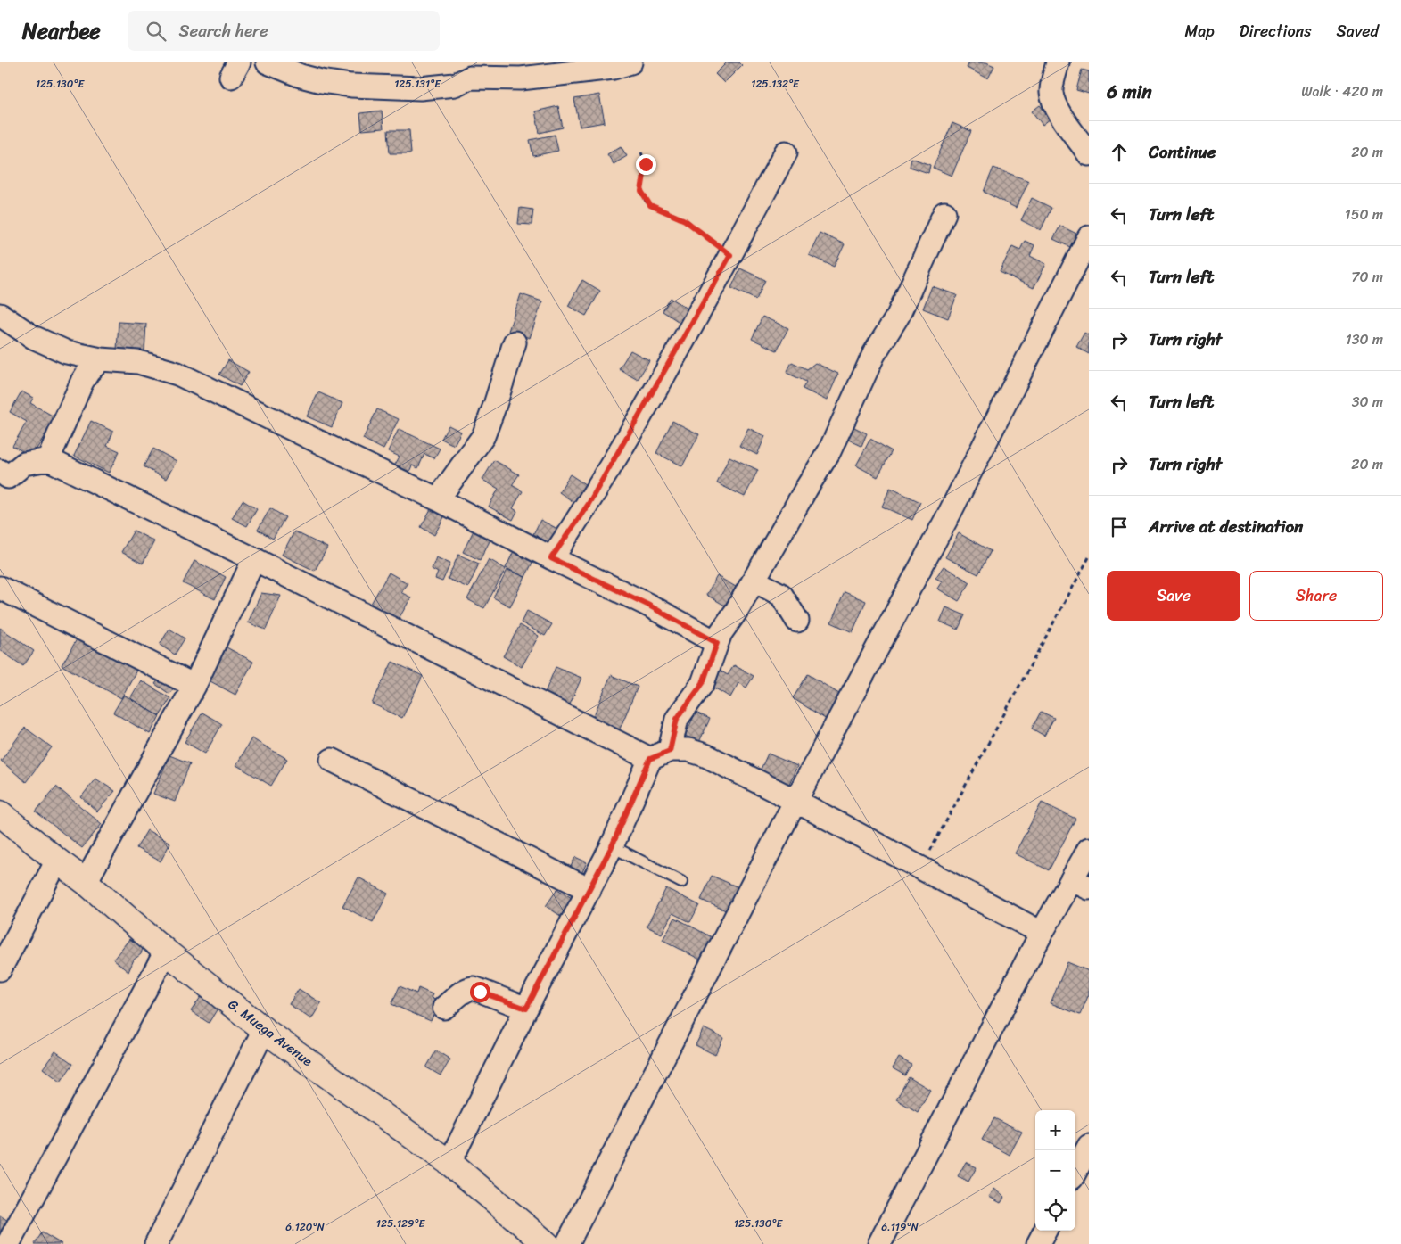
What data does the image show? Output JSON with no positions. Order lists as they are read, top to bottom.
{
  "streets": {
    "street": ["G. Muega Avenue"]
  },
  "page": {
    "header": "Nearbee",
    "search": "Search here",
    "nav": ["Map", "Directions", "Saved"],
    "heading": ["6 min", "Walk · 420 m"],
    "list": [
      ["Continue", "20 m"],
      ["Turn left", "150 m"],
      ["Turn left", "70 m"],
      ["Turn right", "130 m"],
      ["Turn left", "30 m"],
      ["Turn right", "20 m"],
      "Arrive at destination"
    ],
    "buttons": ["Save", "Share"],
    "map_buttons": ["+", "−"]
  },
  "coordinates": [
    "125.131°E",
    "125.130°E",
    "125.132°E",
    "125.129°E",
    "6.120°N",
    "6.119°N"
  ]
}
